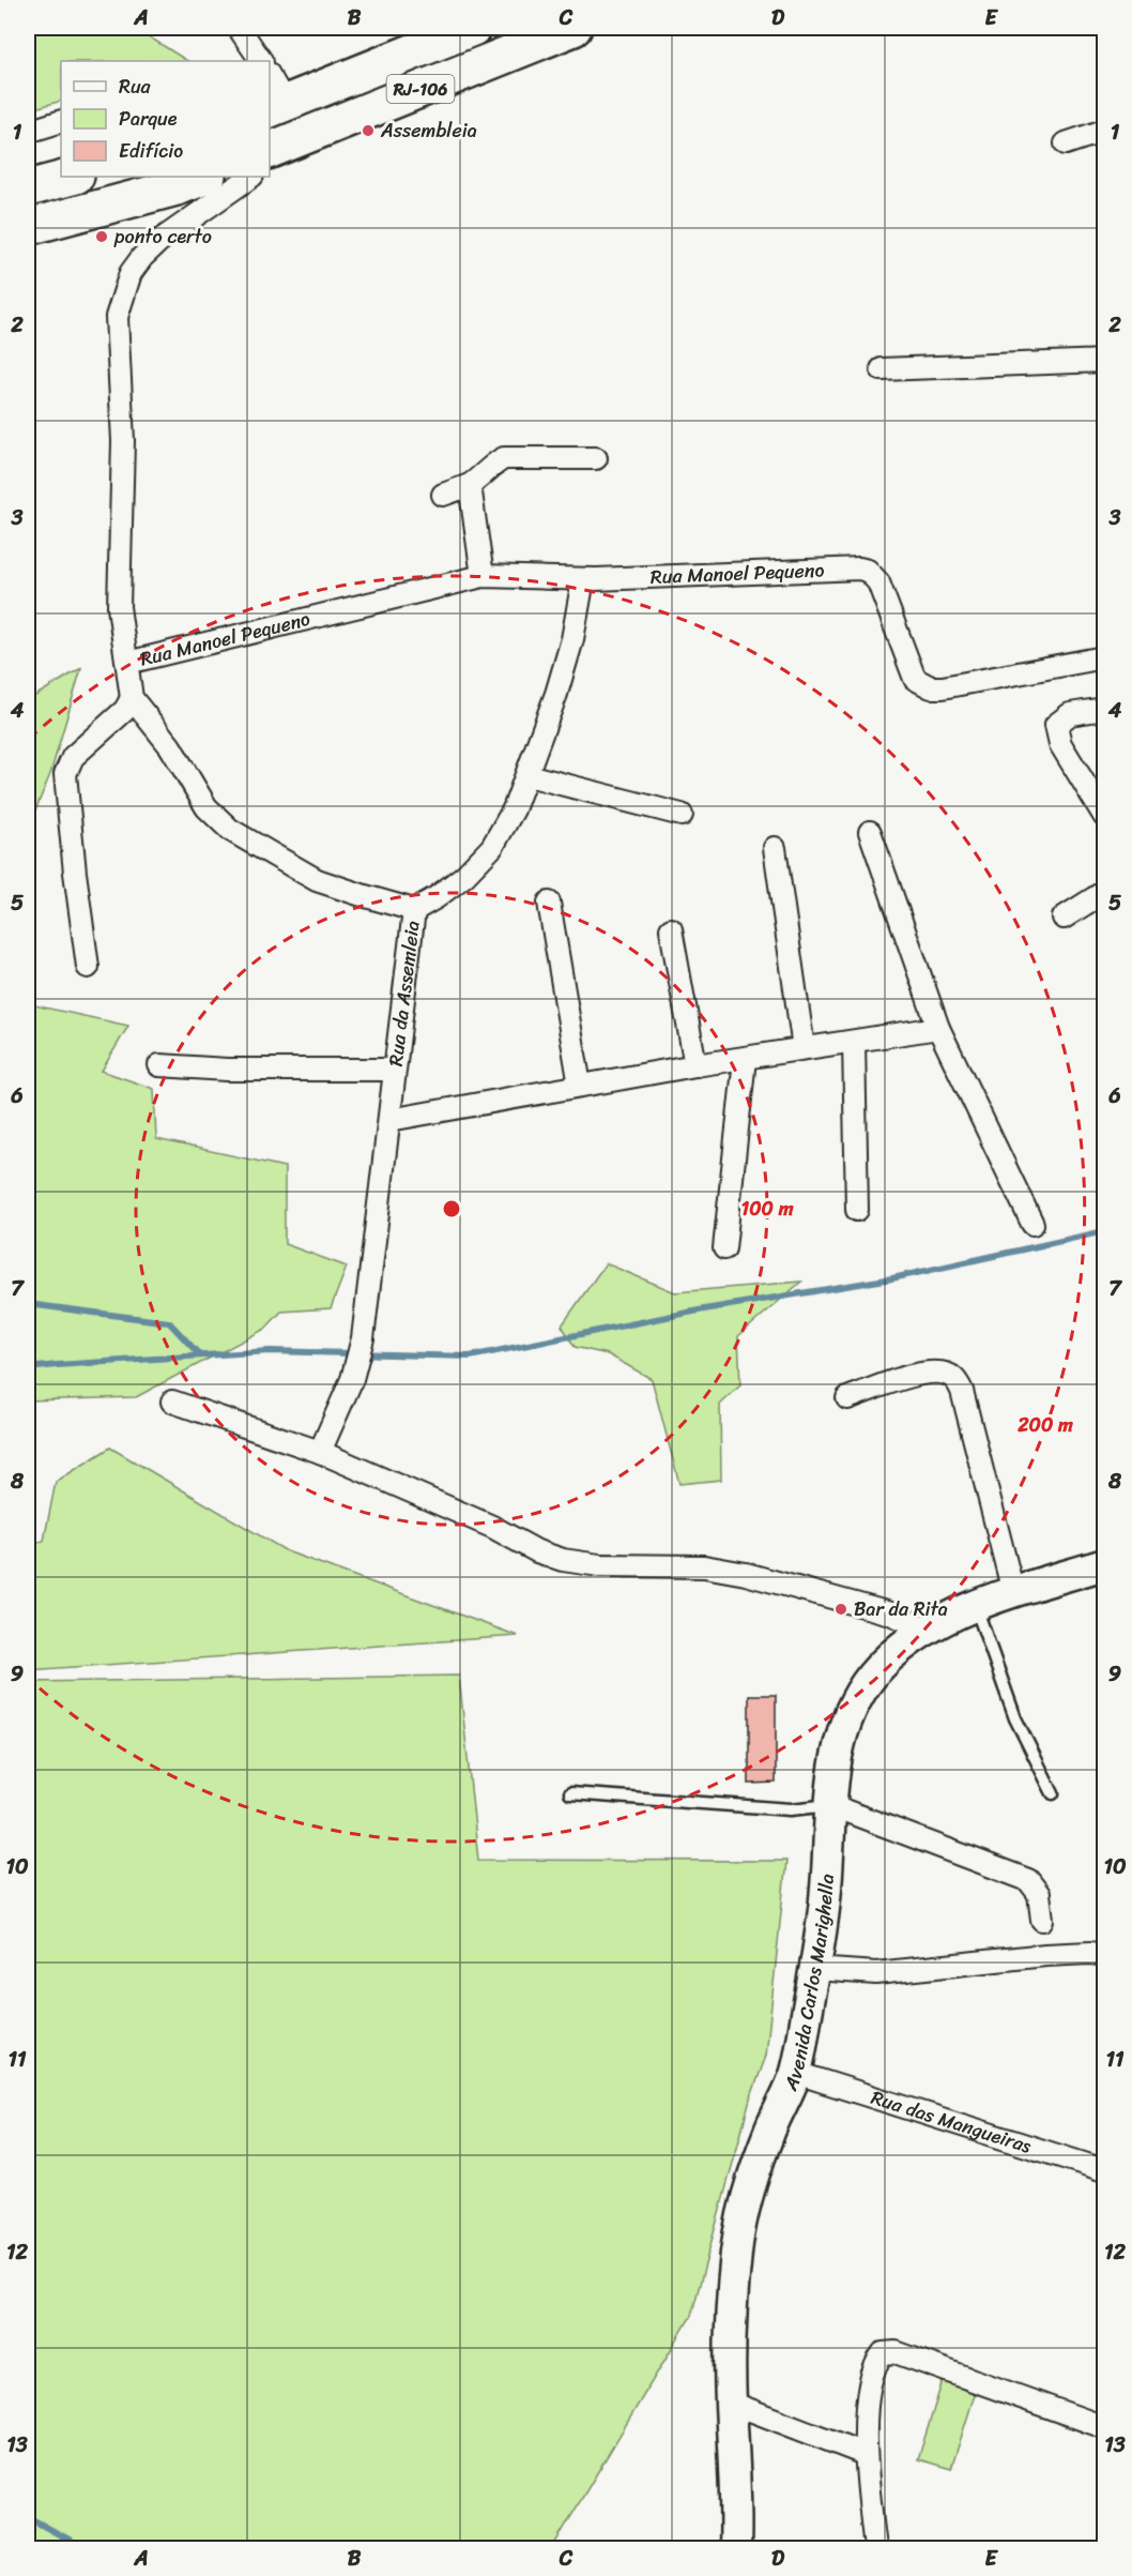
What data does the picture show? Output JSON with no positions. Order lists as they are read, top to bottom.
{
  "streets": {
    "highway": ["RJ-106"],
    "street": [
      "Rua Manoel Pequeno",
      "Rua da Assemleia",
      "Avenida Carlos Marighella",
      "Rua das Mangueiras"
    ]
  },
  "crossings": [
    ["Rua Manoel Pequeno", "Rua da Assemleia"],
    ["Avenida Carlos Marighella", "Rua das Mangueiras"]
  ],
  "places": ["Assembleia", "ponto certo", "Bar da Rita"],
  "legend": ["Rua", "Parque", "Edifício"],
  "grid": {
    "columns": [
      "A",
      "B",
      "C",
      "D",
      "E"
    ],
    "rows": [
      "1",
      "2",
      "3",
      "4",
      "5",
      "6",
      "7",
      "8",
      "9",
      "10",
      "11",
      "12",
      "13"
    ]
  },
  "rings": ["100 m", "200 m"]
}
